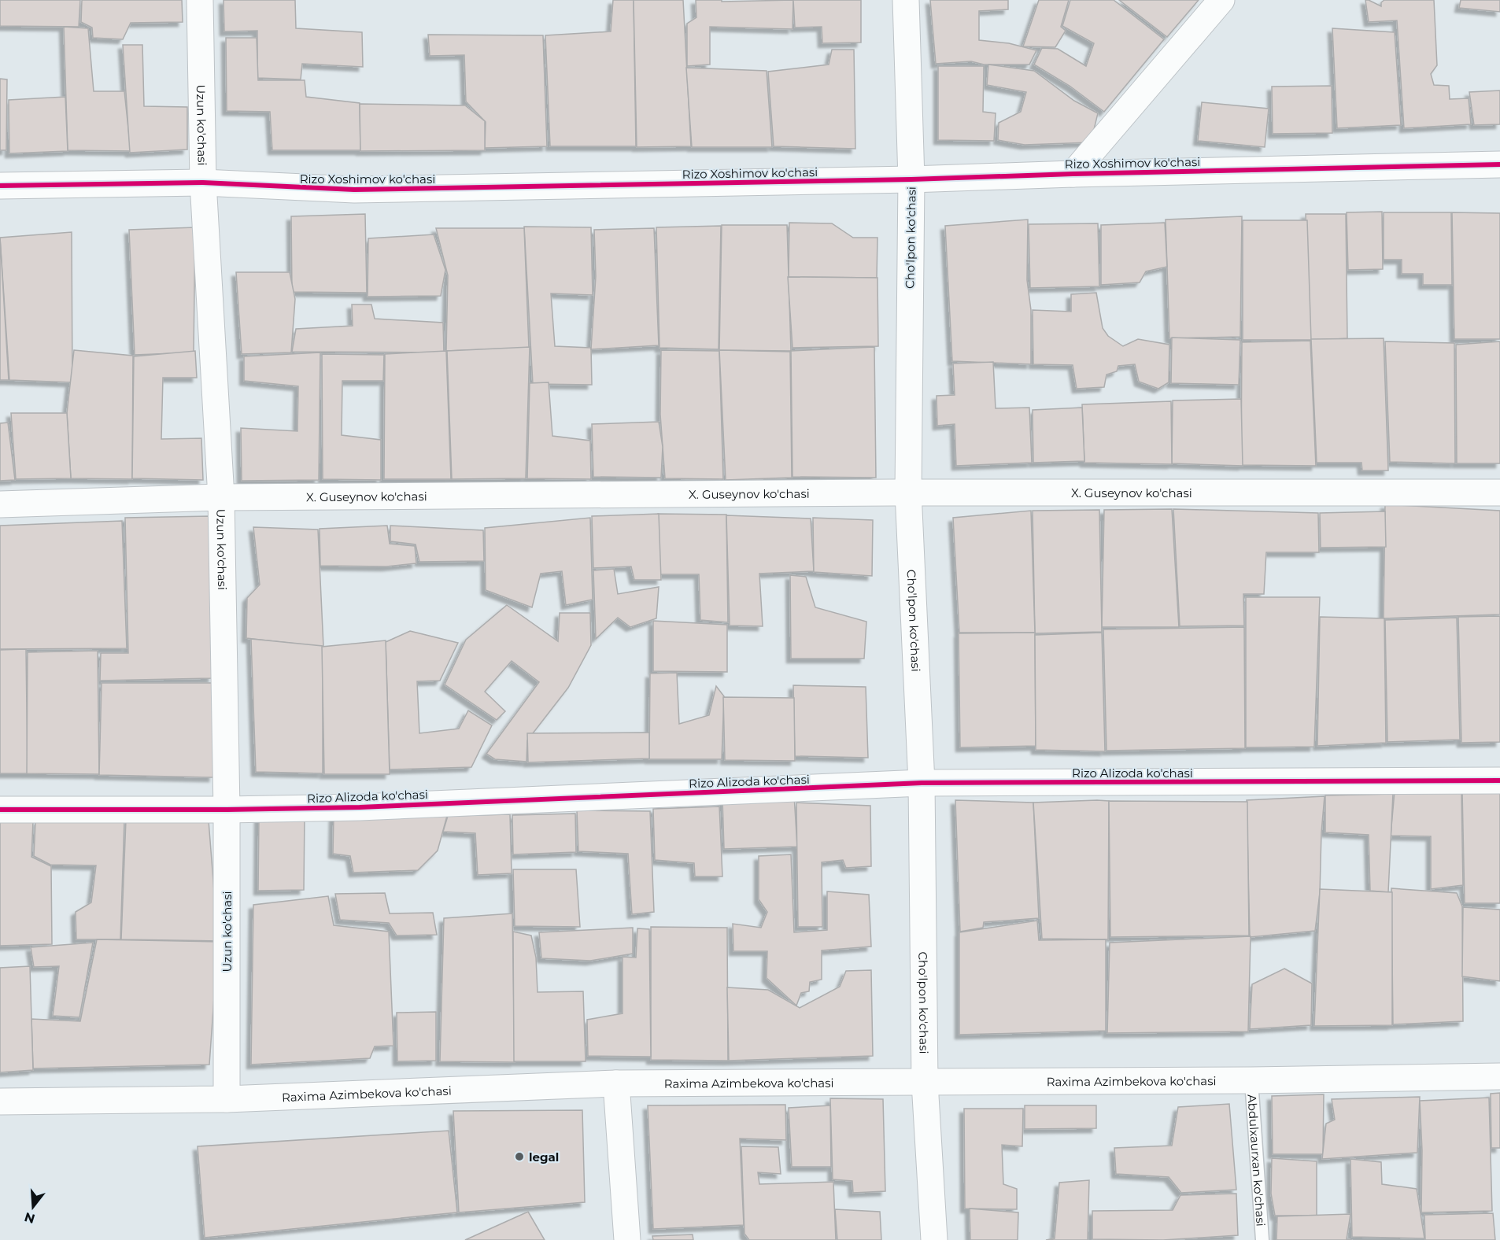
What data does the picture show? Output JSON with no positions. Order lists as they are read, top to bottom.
{
  "streets": {
    "street": [
      "Uzun ko'chasi",
      "Rizo Xoshimov ko'chasi",
      "Cho'lpon ko'chasi",
      "X. Guseynov ko'chasi",
      "Rizo Alizoda ko'chasi",
      "Raxima Azimbekova ko'chasi"
    ],
    "lane": ["Abdulxaurxan ko'chasi"]
  },
  "crossings": [
    ["Uzun ko'chasi", "Rizo Xoshimov ko'chasi"],
    ["Uzun ko'chasi", "X. Guseynov ko'chasi"],
    ["Uzun ko'chasi", "Rizo Alizoda ko'chasi"],
    ["Uzun ko'chasi", "Raxima Azimbekova ko'chasi"],
    ["Rizo Xoshimov ko'chasi", "Cho'lpon ko'chasi"],
    ["Cho'lpon ko'chasi", "X. Guseynov ko'chasi"],
    ["Cho'lpon ko'chasi", "Rizo Alizoda ko'chasi"],
    ["Cho'lpon ko'chasi", "Raxima Azimbekova ko'chasi"],
    ["Raxima Azimbekova ko'chasi", "Abdulxaurxan ko'chasi"]
  ],
  "places": ["legal"],
  "north": "bottom"
}
